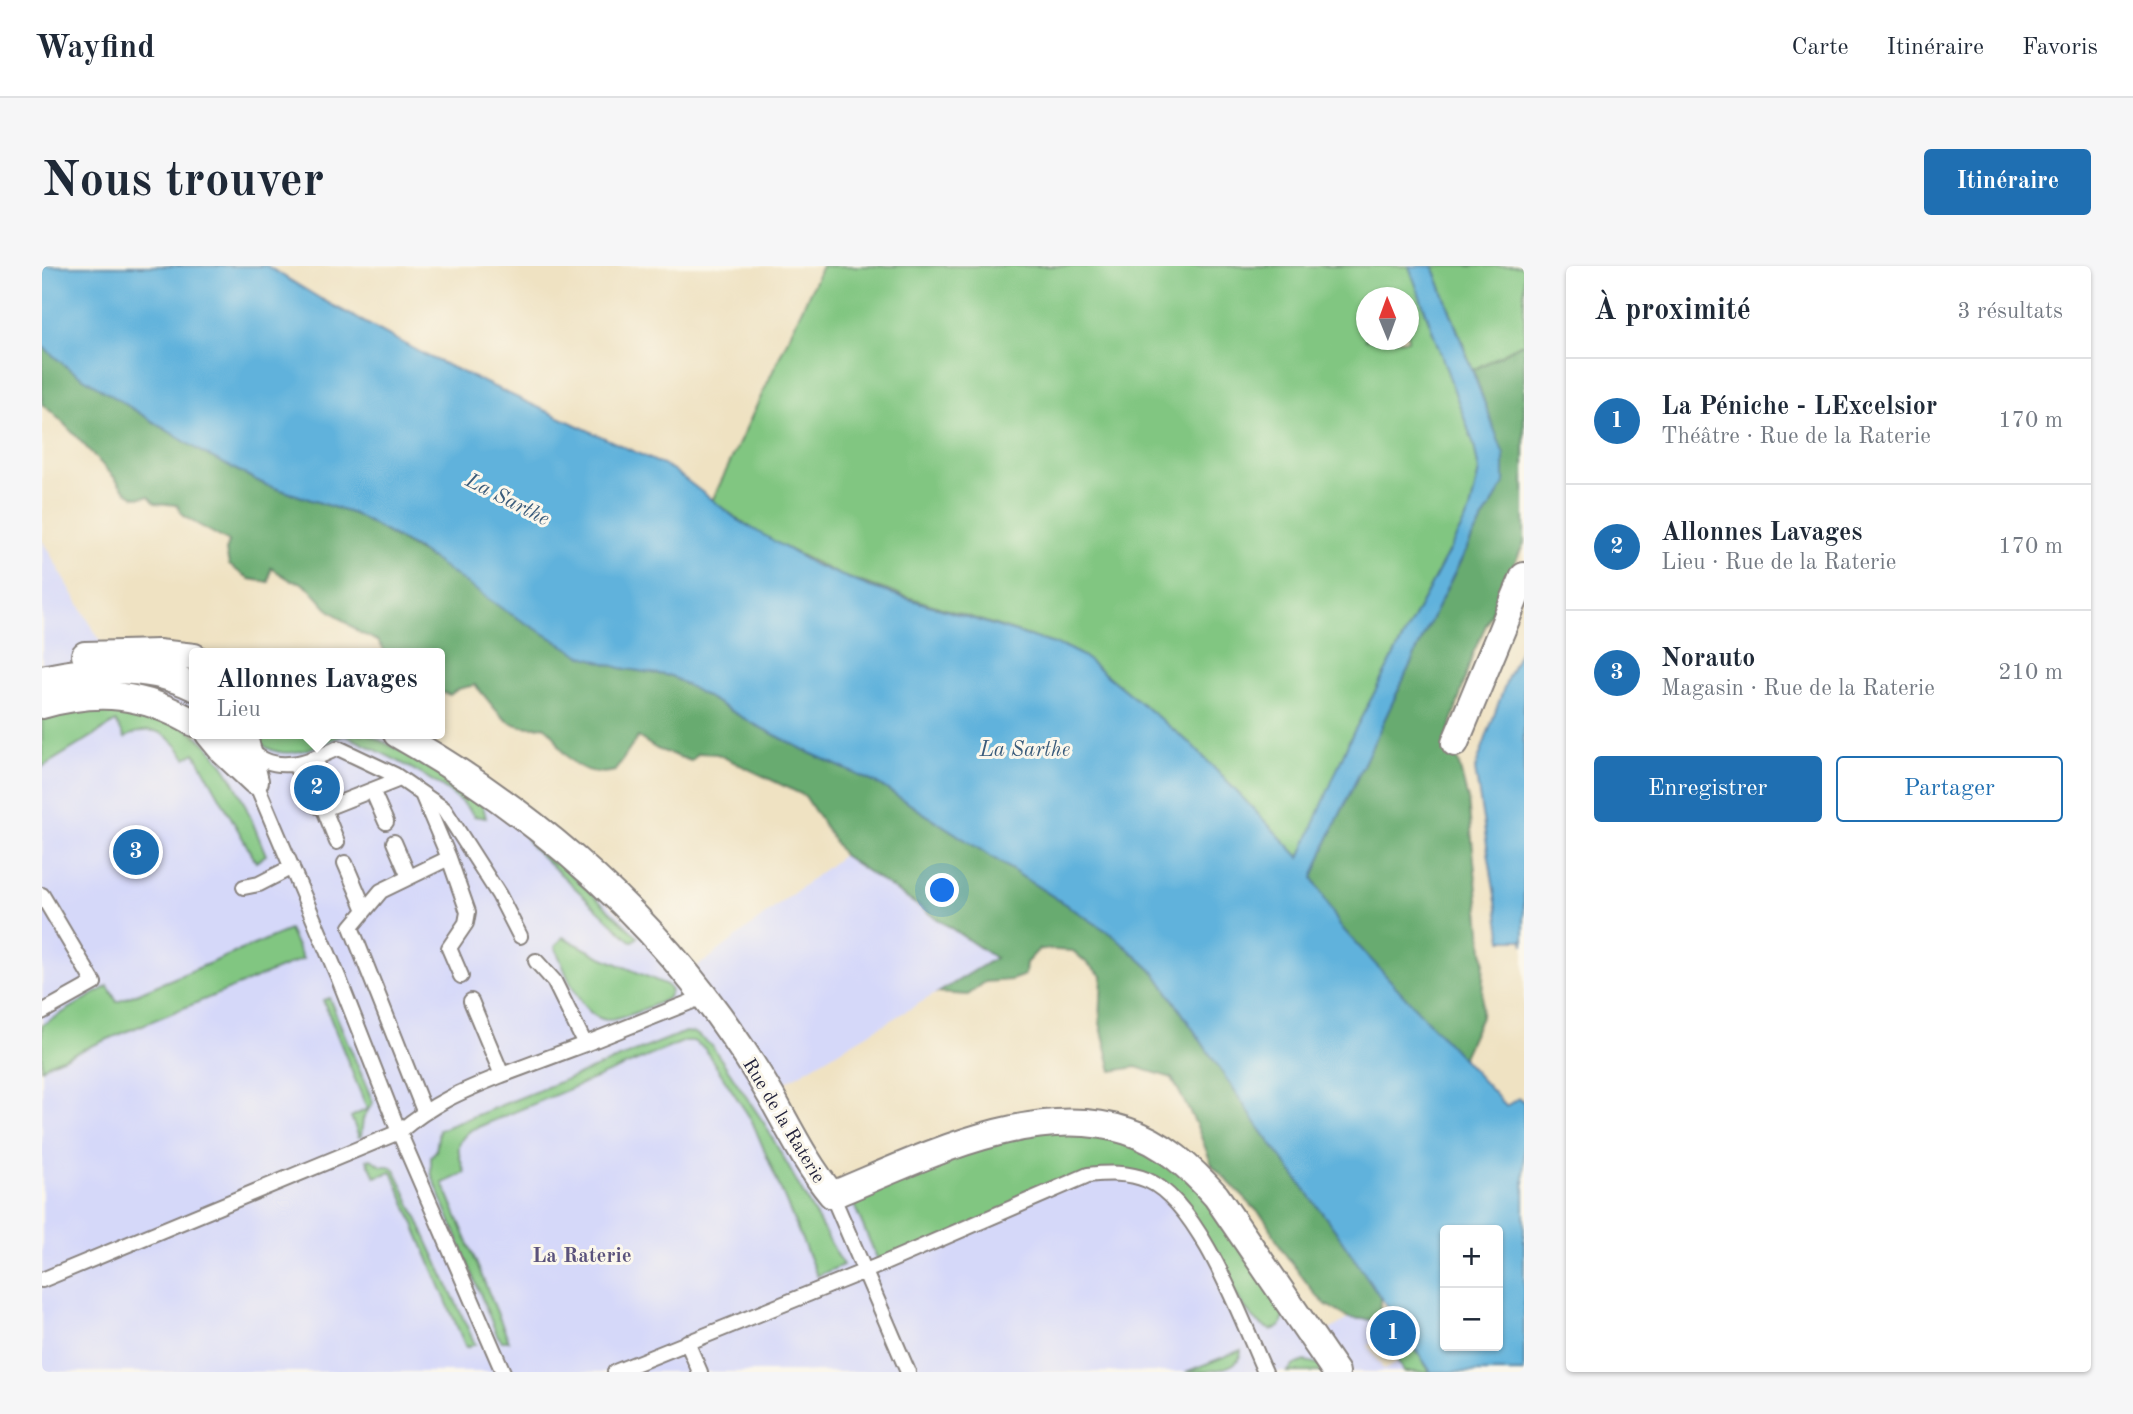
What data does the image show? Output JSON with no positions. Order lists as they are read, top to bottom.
{
  "streets": {
    "street": ["Rue de la Raterie"]
  },
  "districts": ["La Raterie"],
  "water": ["La Sarthe"],
  "north": "top",
  "page": {
    "header": "Wayfind",
    "nav": ["Carte", "Itinéraire", "Favoris"],
    "buttons": [
      "Itinéraire",
      ["Enregistrer", "Partager"]
    ],
    "title": "Nous trouver",
    "heading": ["À proximité", "3 résultats"],
    "list": [
      {
        "mark": "1",
        "name": "La Péniche - LExcelsior",
        "note": "Théâtre · Rue de la Raterie",
        "value": "170 m"
      },
      {
        "mark": "2",
        "name": "Allonnes Lavages",
        "note": "Lieu · Rue de la Raterie",
        "value": "170 m"
      },
      {
        "mark": "3",
        "name": "Norauto",
        "note": "Magasin · Rue de la Raterie",
        "value": "210 m"
      }
    ],
    "popup": ["Allonnes Lavages", "Lieu"],
    "pins": ["2", "3", "1"],
    "map_buttons": ["+", "−"]
  }
}
